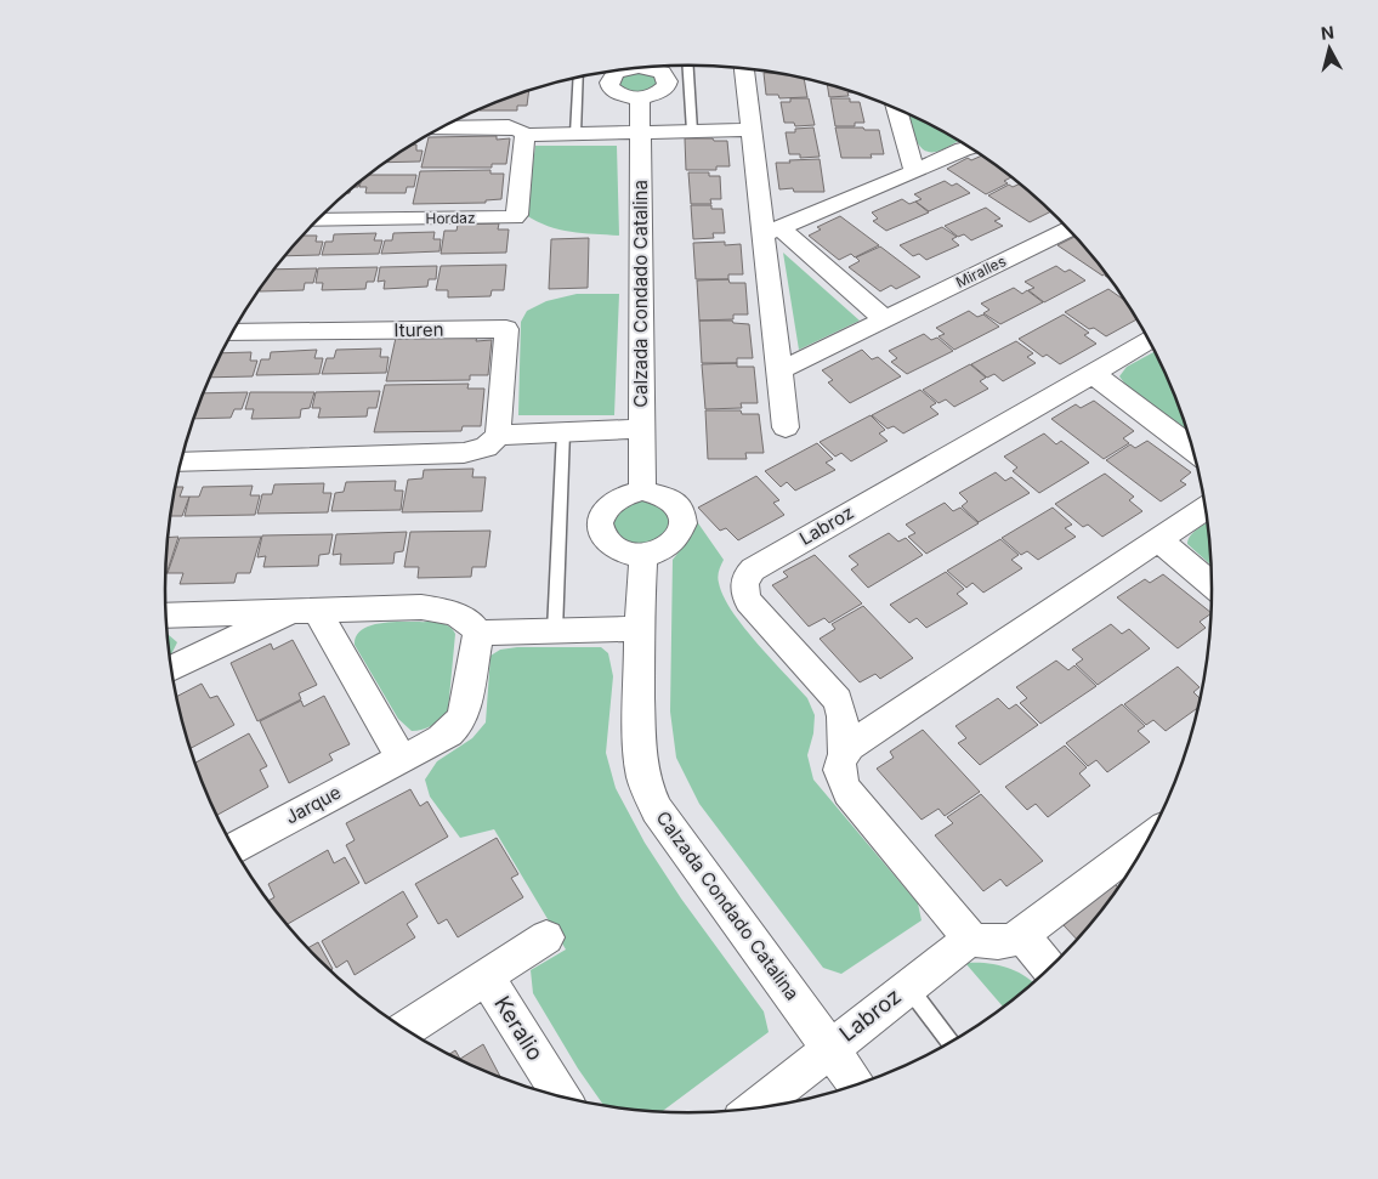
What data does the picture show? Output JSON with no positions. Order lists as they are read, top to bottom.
{
  "streets": {
    "street": [
      "Hordaz",
      "Miralles",
      "Calzada Condado Catalina",
      "Ituren",
      "Labroz",
      "Jarque",
      "Keralio"
    ]
  },
  "crossings": [
    ["Calzada Condado Catalina", "Labroz"]
  ],
  "north": "top"
}
